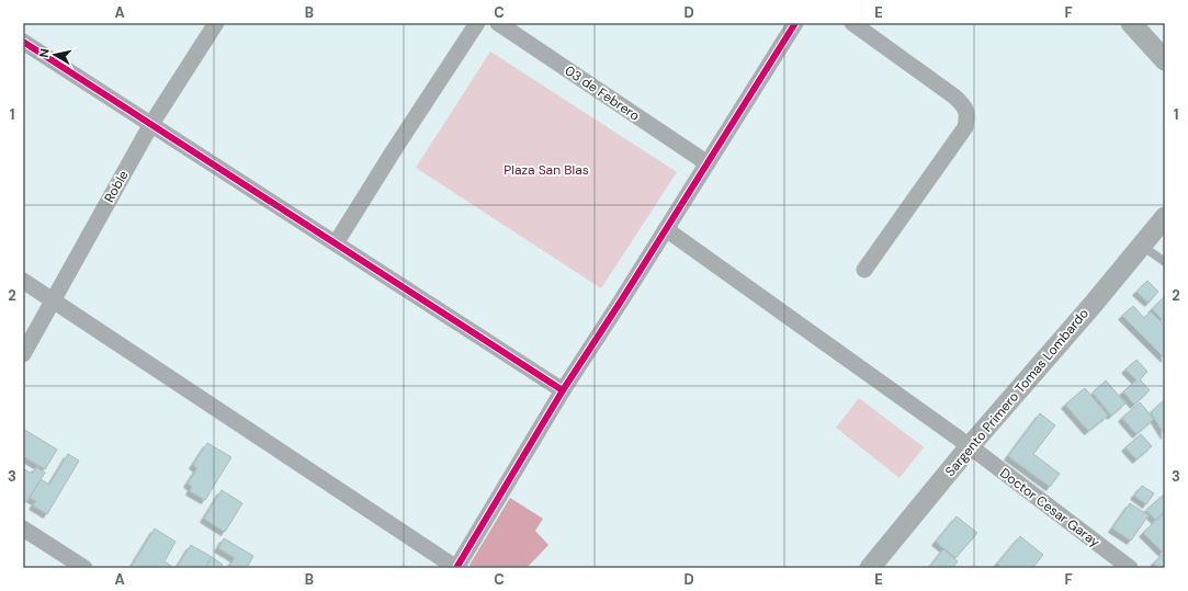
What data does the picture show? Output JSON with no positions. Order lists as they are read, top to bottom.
{
  "streets": {
    "street": [
      "03 de Febrero",
      "Roble",
      "Sargento Primero Tomas Lombardo",
      "Doctor Cesar Garay"
    ]
  },
  "crossings": [
    ["Sargento Primero Tomas Lombardo", "Doctor Cesar Garay"]
  ],
  "parks": ["Plaza San Blas"],
  "north": "left",
  "grid": {
    "columns": [
      "A",
      "B",
      "C",
      "D",
      "E",
      "F"
    ],
    "rows": ["1", "2", "3"]
  }
}
